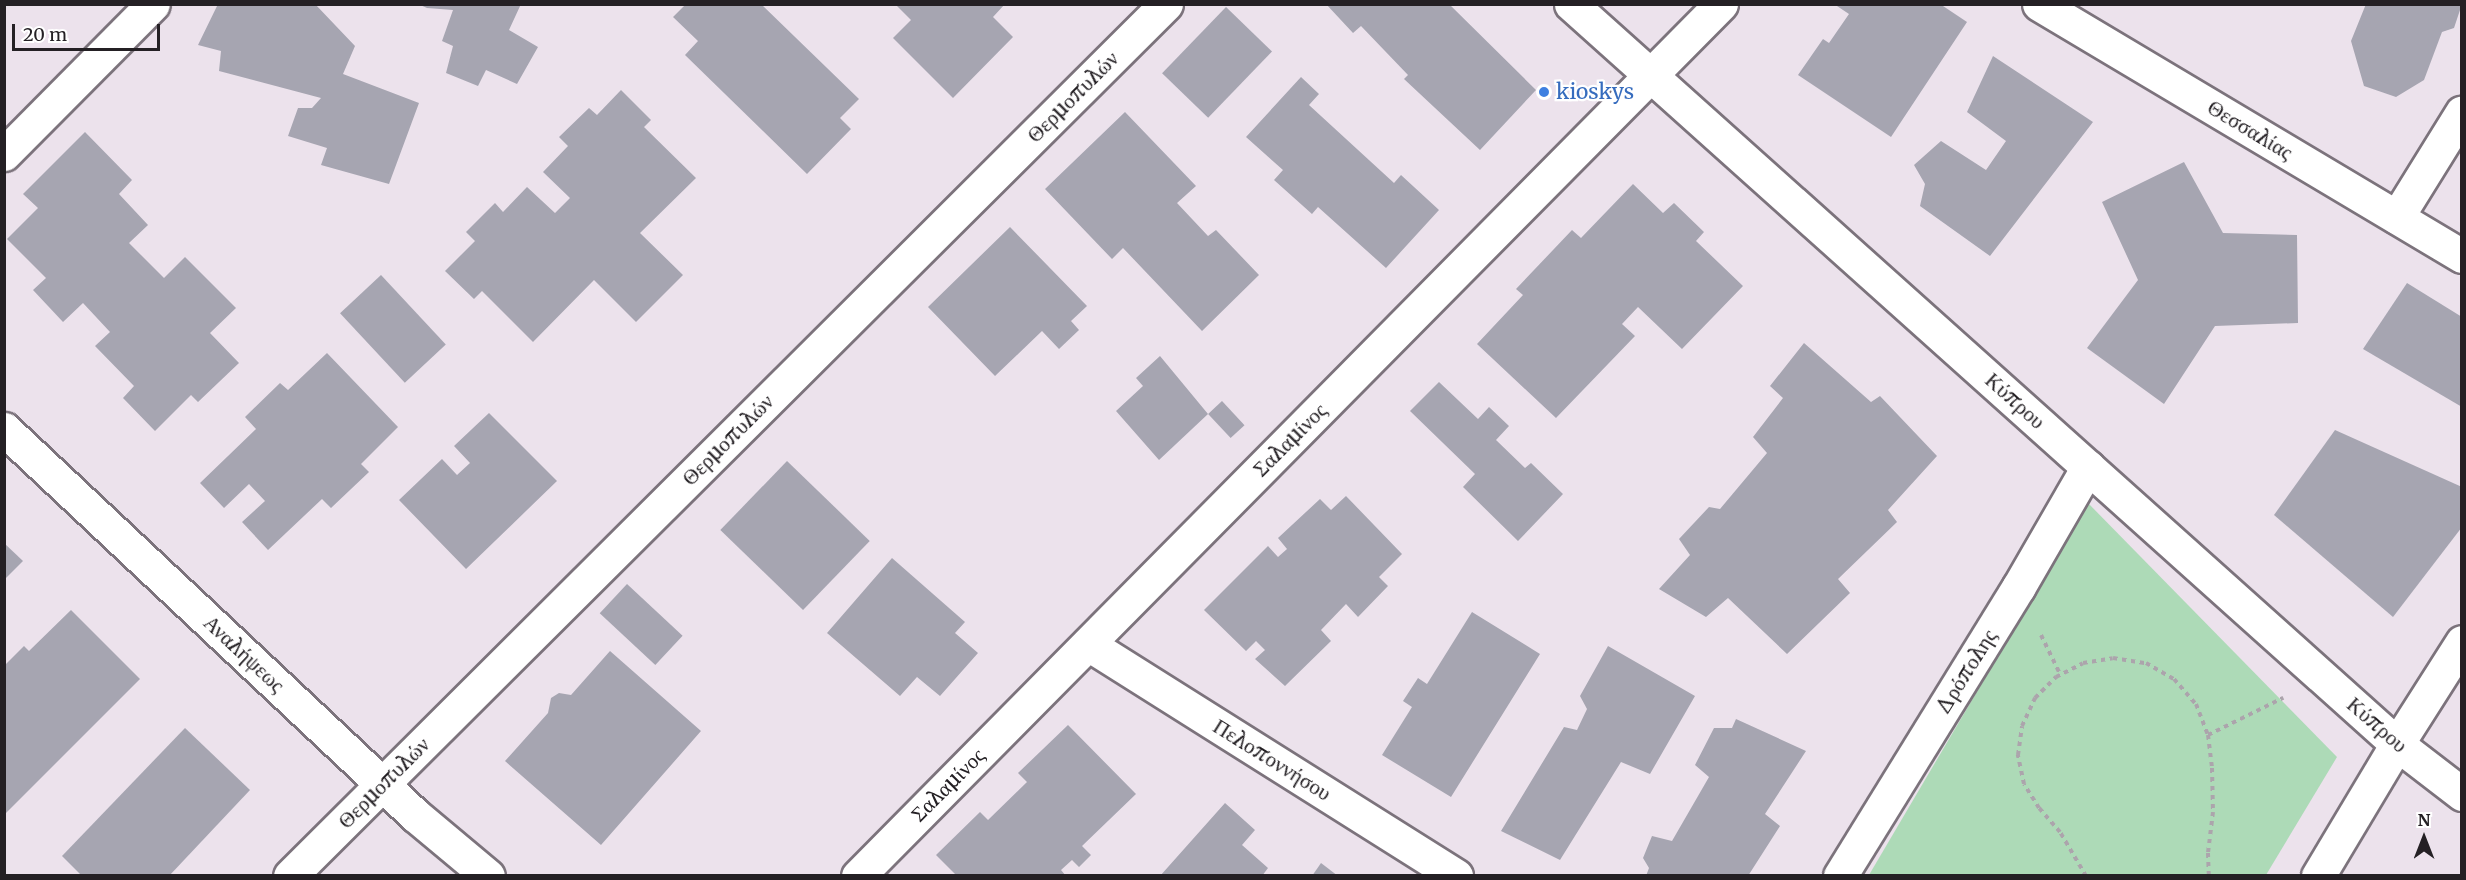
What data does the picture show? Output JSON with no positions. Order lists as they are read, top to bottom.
{
  "streets": {
    "street": [
      "Θερμοπυλών",
      "Θεσσαλίας",
      "Κύπρου",
      "Σαλαμίνος",
      "Αναλήψεως",
      "Δρόπολης",
      "Πελοποννήσου"
    ]
  },
  "crossings": [
    ["Θερμοπυλών", "Αναλήψεως"],
    ["Κύπρου", "Σαλαμίνος"],
    ["Κύπρου", "Δρόπολης"],
    ["Σαλαμίνος", "Πελοποννήσου"]
  ],
  "places": ["kioskys"],
  "scale_bar": "20 m",
  "north": "top"
}
